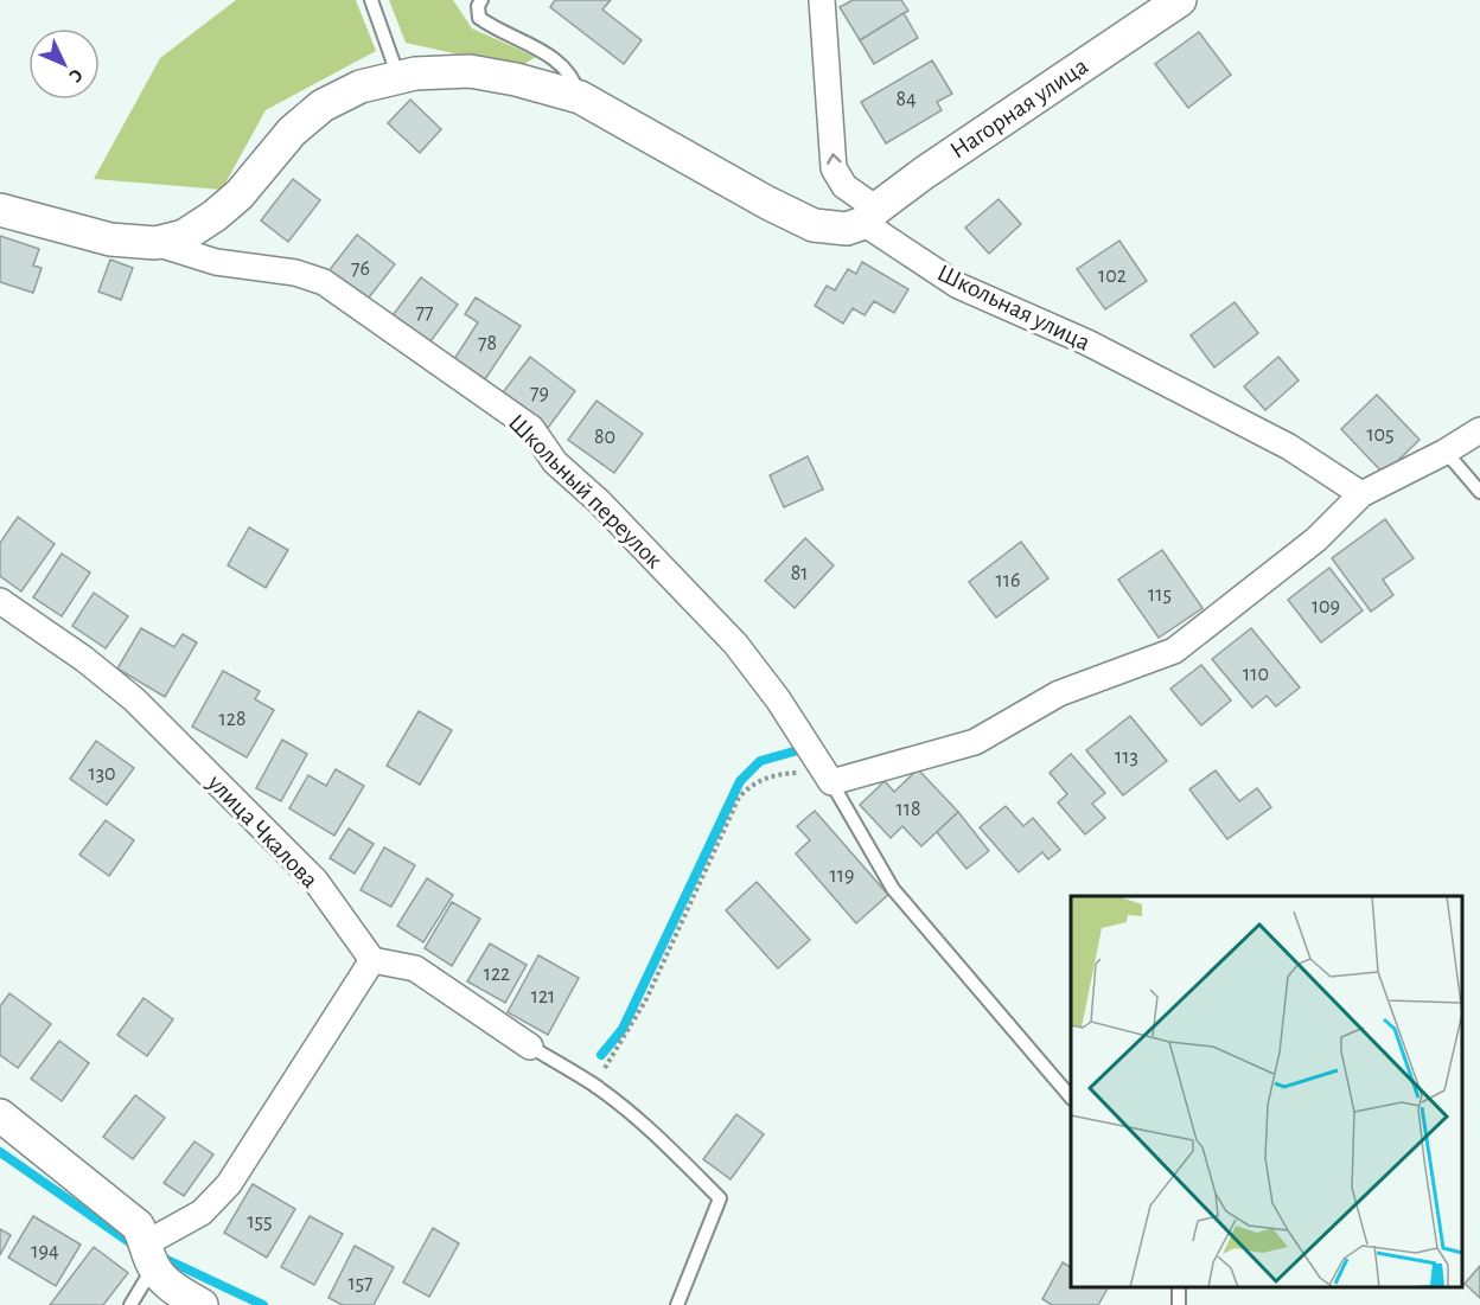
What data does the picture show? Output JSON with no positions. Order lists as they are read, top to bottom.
{
  "streets": {
    "street": [
      "Нагорная улица",
      "Школьная улица",
      "Школьный переулок",
      "улица Чкалова"
    ]
  },
  "crossings": [
    ["Нагорная улица", "Школьная улица"]
  ],
  "house_numbers": [
    "84",
    "76",
    "102",
    "77",
    "78",
    "79",
    "105",
    "80",
    "81",
    "116",
    "115",
    "109",
    "110",
    "128",
    "113",
    "130",
    "118",
    "119",
    "122",
    "121",
    "155",
    "194",
    "157"
  ],
  "north": "bottom right"
}
